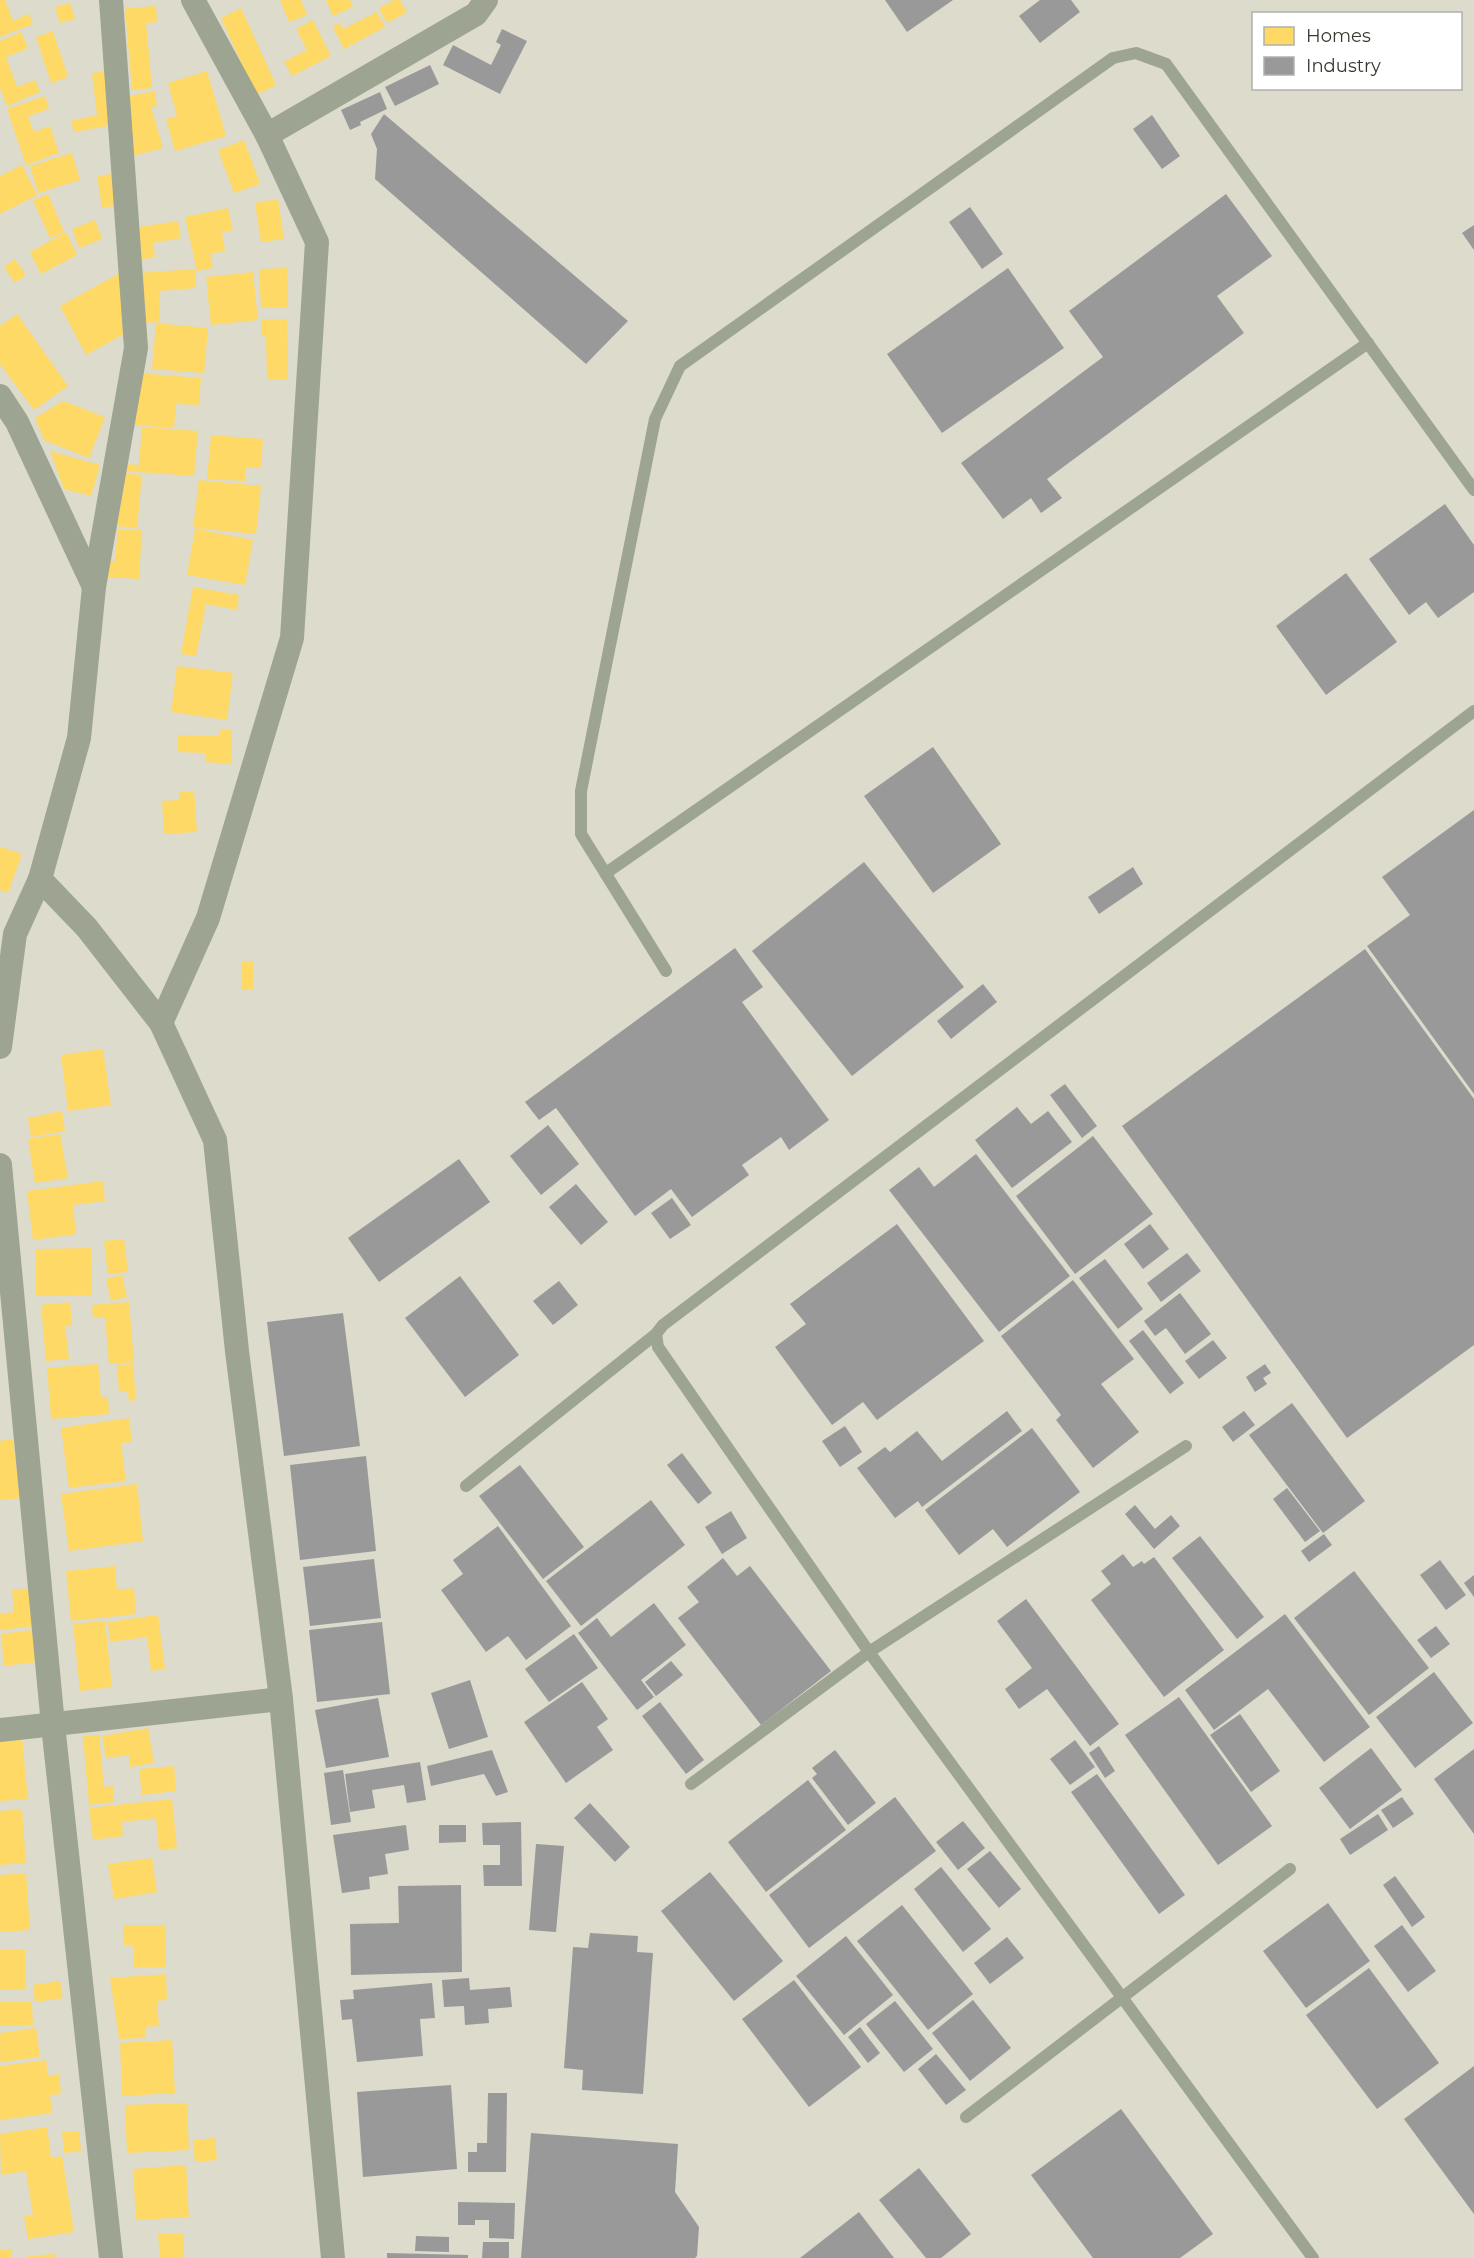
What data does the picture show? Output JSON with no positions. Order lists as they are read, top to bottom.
{
  "legend": ["Homes", "Industry"]
}
